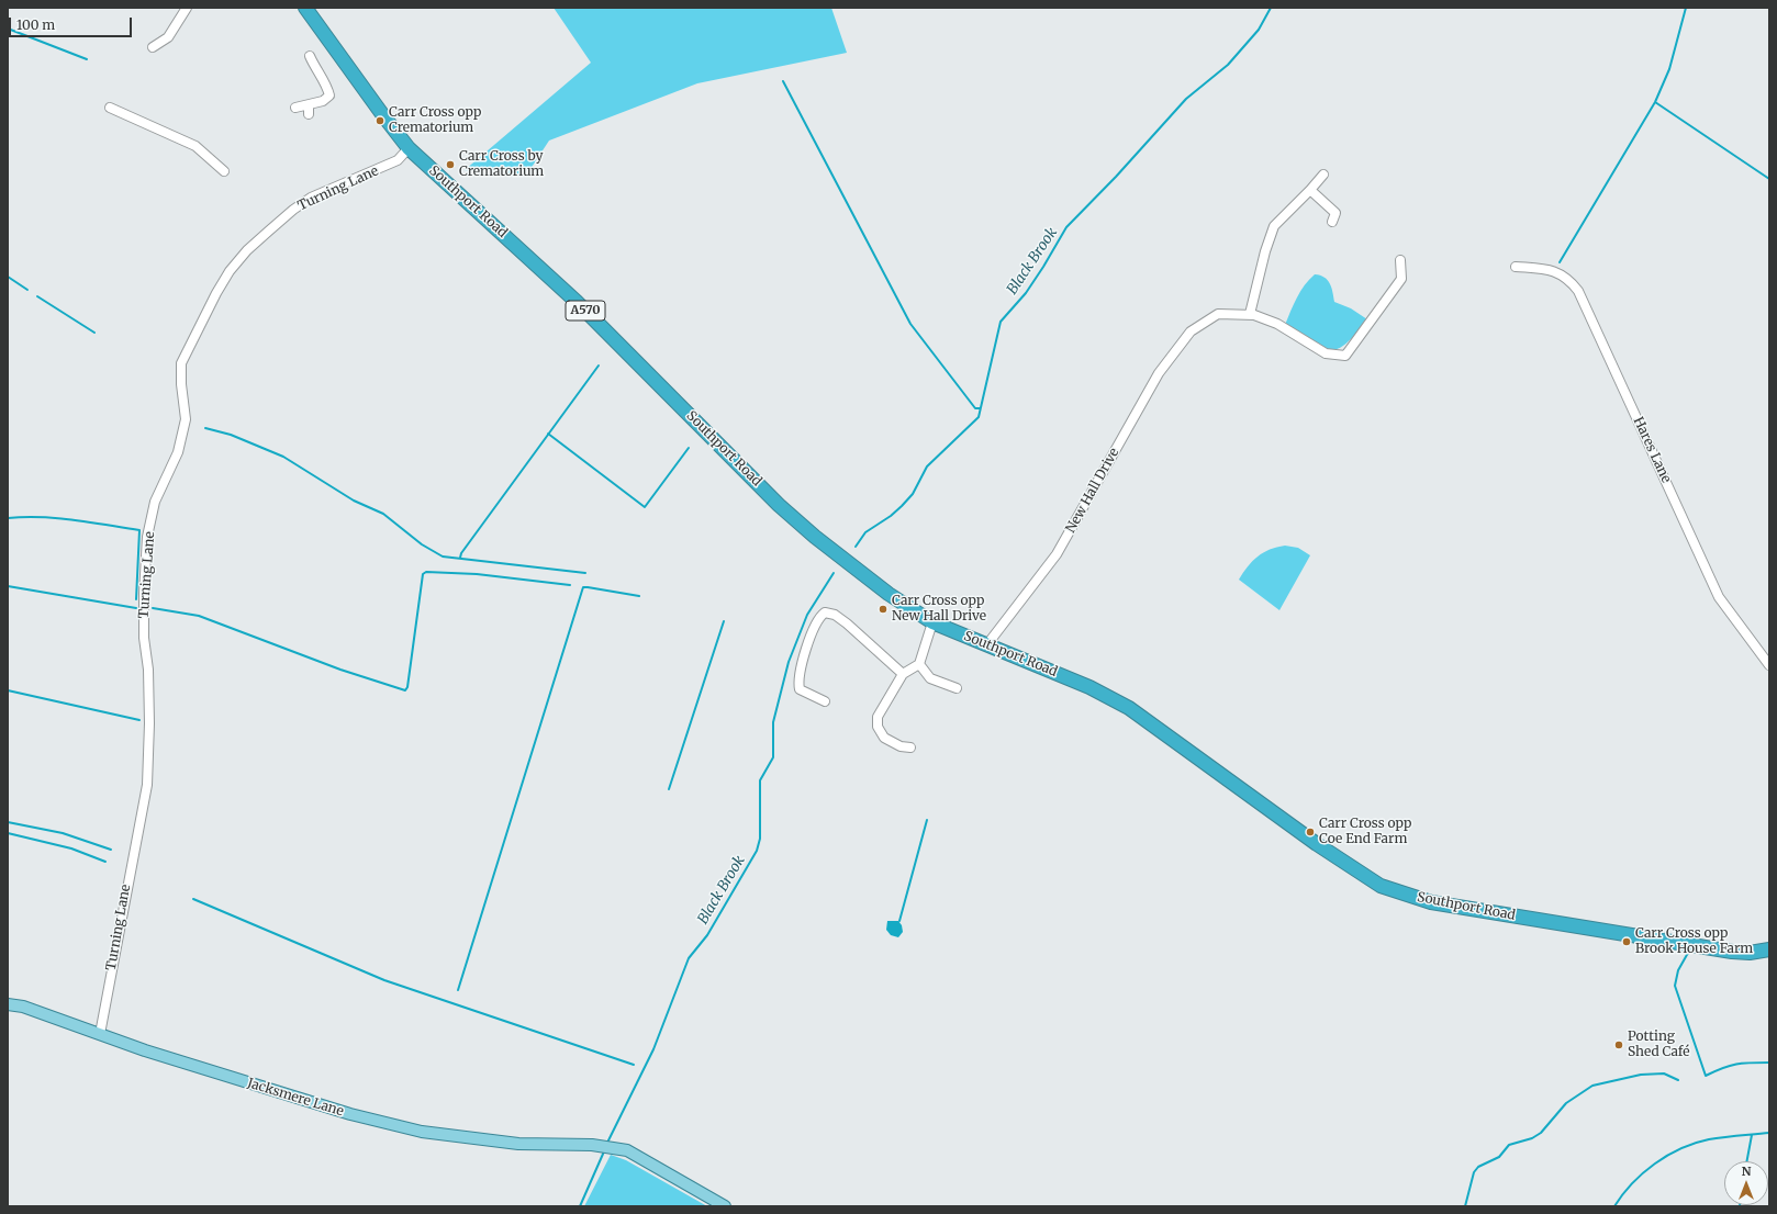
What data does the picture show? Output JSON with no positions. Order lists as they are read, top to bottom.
{
  "streets": {
    "highway": ["Southport Road", "A570"],
    "main road": ["Jacksmere Lane"],
    "street": ["Turning Lane", "Hares Lane", "New Hall Drive"]
  },
  "crossings": [
    ["Turning Lane", "Southport Road"],
    ["Turning Lane", "Jacksmere Lane"],
    ["Southport Road", "New Hall Drive"]
  ],
  "water": ["Black Brook"],
  "places": [
    "Carr Cross opp Crematorium",
    "Carr Cross by Crematorium",
    "Carr Cross opp New Hall Drive",
    "Carr Cross opp Coe End Farm",
    "Carr Cross opp Brook House Farm",
    "Potting Shed Café"
  ],
  "scale_bar": "100 m",
  "north": "top"
}
